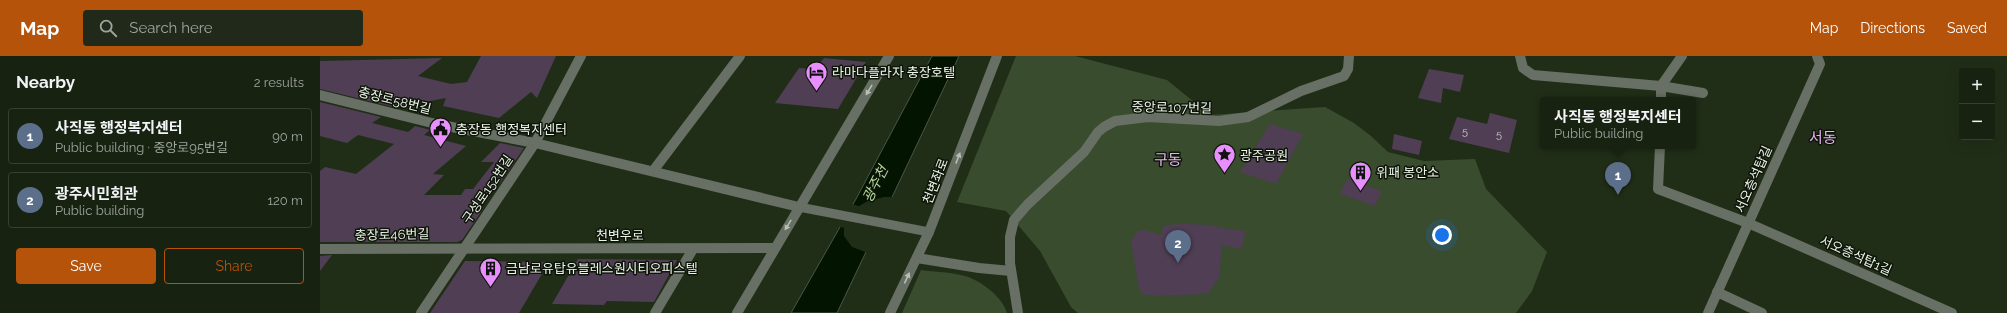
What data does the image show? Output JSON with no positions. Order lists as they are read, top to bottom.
{
  "streets": {
    "street": [
      "충장로58번길",
      "중앙로107번길",
      "서오층석탑길",
      "천변좌로",
      "구성로152번길",
      "충장로46번길",
      "천변우로",
      "서오층석탑1길"
    ]
  },
  "crossings": [
    ["충장로58번길", "구성로152번길"],
    ["서오층석탑길", "서오층석탑1길"],
    ["구성로152번길", "충장로46번길"],
    ["구성로152번길", "천변우로"],
    ["충장로46번길", "천변우로"]
  ],
  "one_way": ["천변좌로"],
  "districts": ["서동", "구동"],
  "water": ["광주천"],
  "places": {
    "hotel": ["라마다플라자 충장호텔"],
    "public building": ["충장동 행정복지센터"],
    "place": ["광주공원"],
    "building": ["위패 봉안소", "금남로유탑유블레스원시티오피스텔"]
  },
  "house_numbers": ["5", "5"],
  "page": {
    "header": "Map",
    "search": "Search here",
    "nav": ["Map", "Directions", "Saved"],
    "heading": ["Nearby", "2 results"],
    "map_buttons": ["+", "−"],
    "popup": ["사직동 행정복지센터", "Public building"],
    "list": [
      {
        "mark": "1",
        "name": "사직동 행정복지센터",
        "note": "Public building · 중앙로95번길",
        "value": "90 m"
      },
      {
        "mark": "2",
        "name": "광주시민회관",
        "note": "Public building",
        "value": "120 m"
      }
    ],
    "pins": ["1", "2"],
    "buttons": ["Save", "Share"]
  }
}
